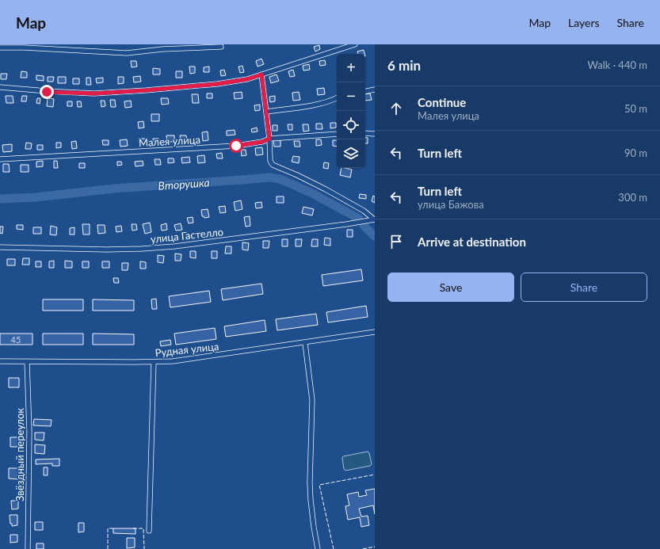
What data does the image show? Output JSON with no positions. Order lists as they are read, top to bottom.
{
  "streets": {
    "street": [
      "Малея улица",
      "улица Гастелло",
      "Рудная улица",
      "Звёздный переулок"
    ]
  },
  "crossings": [
    ["Рудная улица", "Звёздный переулок"]
  ],
  "water": ["Вторушка"],
  "house_numbers": ["45"],
  "page": {
    "header": "Map",
    "nav": ["Map", "Layers", "Share"],
    "heading": ["6 min", "Walk · 440 m"],
    "map_buttons": ["+", "−"],
    "list": [
      ["Continue", "Малея улица", "50 m"],
      ["Turn left", "90 m"],
      ["Turn left", "улица Бажова", "300 m"],
      "Arrive at destination"
    ],
    "buttons": ["Save", "Share"]
  }
}
